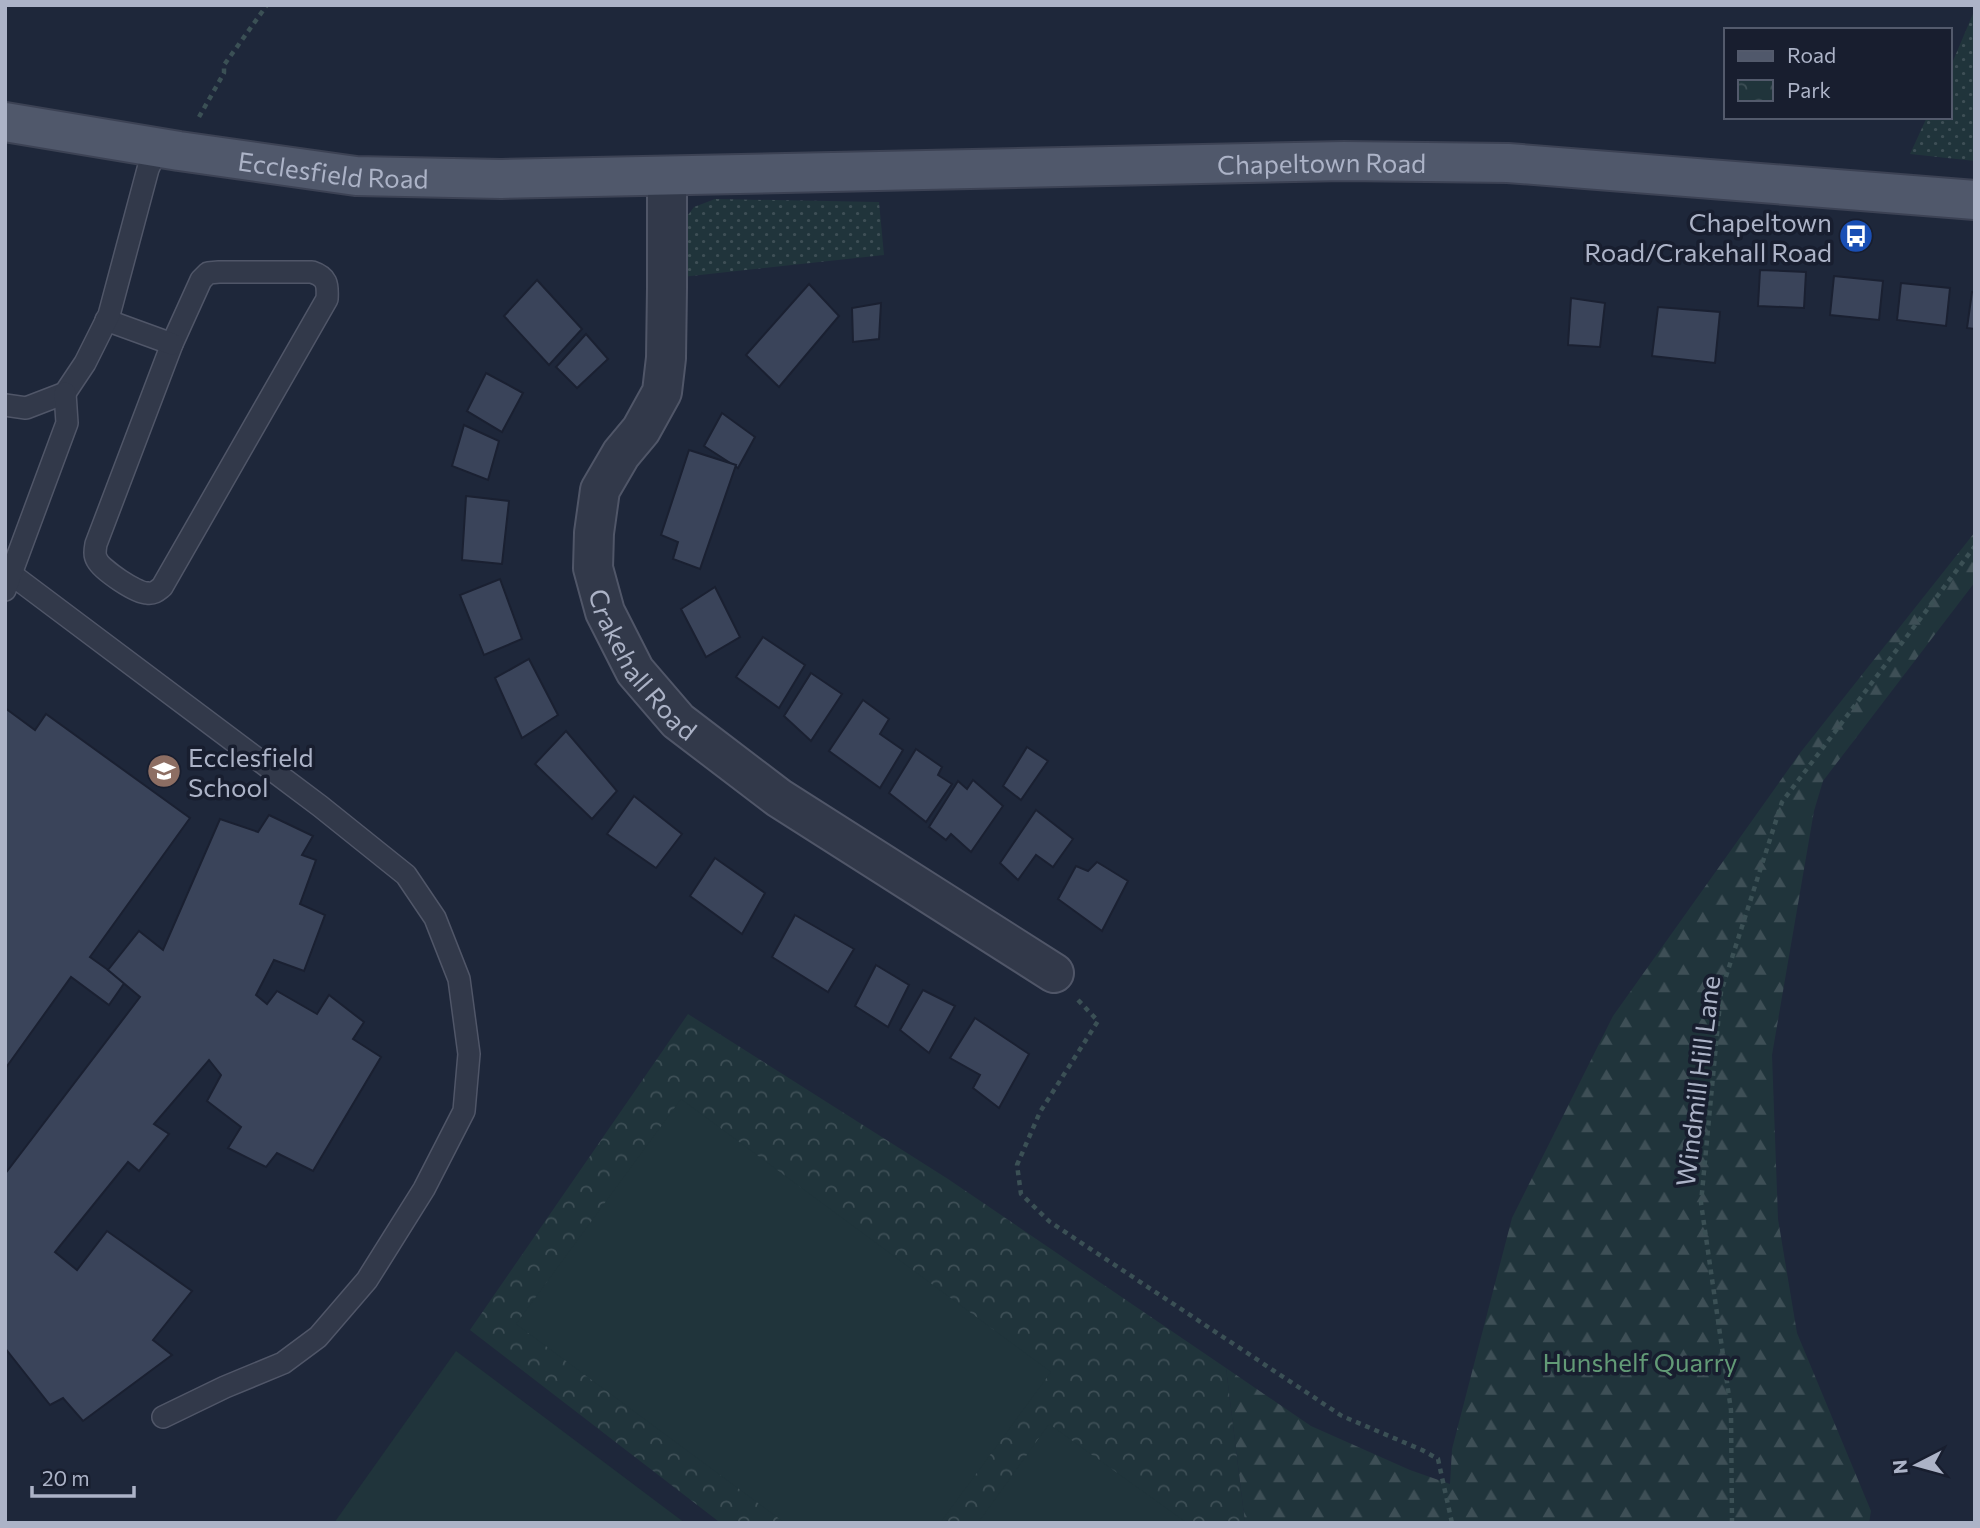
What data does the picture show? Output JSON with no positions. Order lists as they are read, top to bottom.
{
  "streets": {
    "main road": ["Chapeltown Road", "Ecclesfield Road"],
    "street": ["Crakehall Road"],
    "path": ["Windmill Hill Lane"]
  },
  "crossings": [
    ["Chapeltown Road", "Ecclesfield Road"],
    ["Chapeltown Road", "Crakehall Road"],
    ["Ecclesfield Road", "Crakehall Road"]
  ],
  "parks": ["Hunshelf Quarry"],
  "places": {
    "bus stop": ["Chapeltown Road/Crakehall Road"],
    "school or university": ["Ecclesfield School"]
  },
  "legend": ["Road", "Park"],
  "scale_bar": "20 m",
  "north": "left"
}
